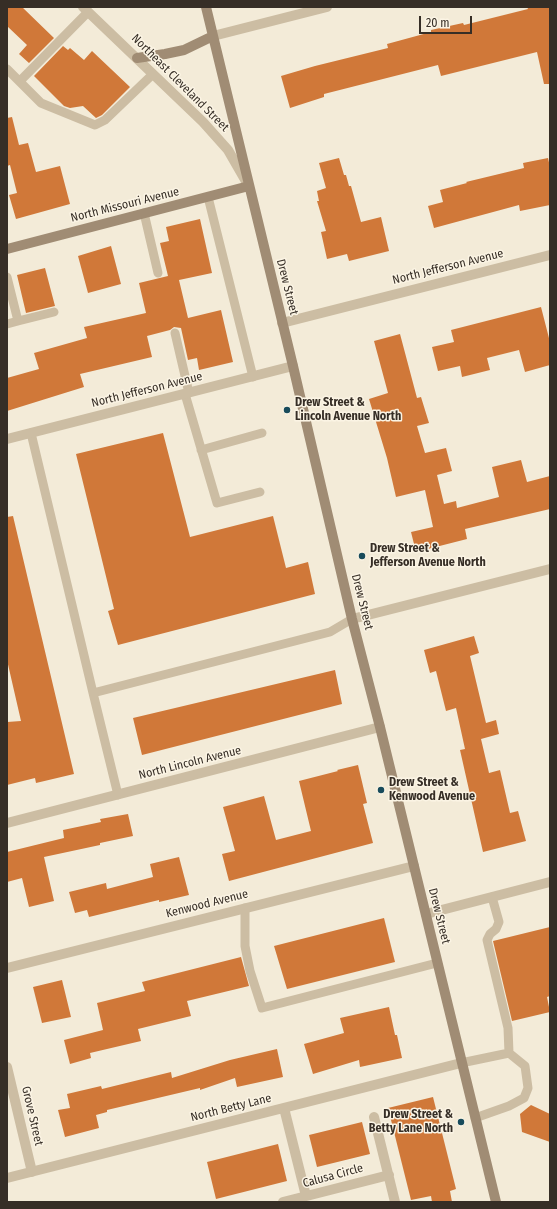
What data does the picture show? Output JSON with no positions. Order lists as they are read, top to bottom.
{
  "streets": {
    "main road": ["North Missouri Avenue", "Drew Street"],
    "street": [
      "Northeast Cleveland Street",
      "North Jefferson Avenue",
      "North Lincoln Avenue",
      "Kenwood Avenue",
      "North Betty Lane",
      "Grove Street",
      "Calusa Circle"
    ]
  },
  "crossings": [
    ["Northeast Cleveland Street", "North Missouri Avenue"],
    ["Northeast Cleveland Street", "Drew Street"],
    ["North Missouri Avenue", "Drew Street"],
    ["North Jefferson Avenue", "Drew Street"],
    ["Drew Street", "North Lincoln Avenue"],
    ["Drew Street", "Kenwood Avenue"],
    ["Drew Street", "North Betty Lane"],
    ["North Betty Lane", "Grove Street"]
  ],
  "places": [
    "Drew Street & Lincoln Avenue North",
    "Drew Street & Jefferson Avenue North",
    "Drew Street & Kenwood Avenue",
    "Drew Street & Betty Lane North"
  ],
  "scale_bar": "20 m"
}
